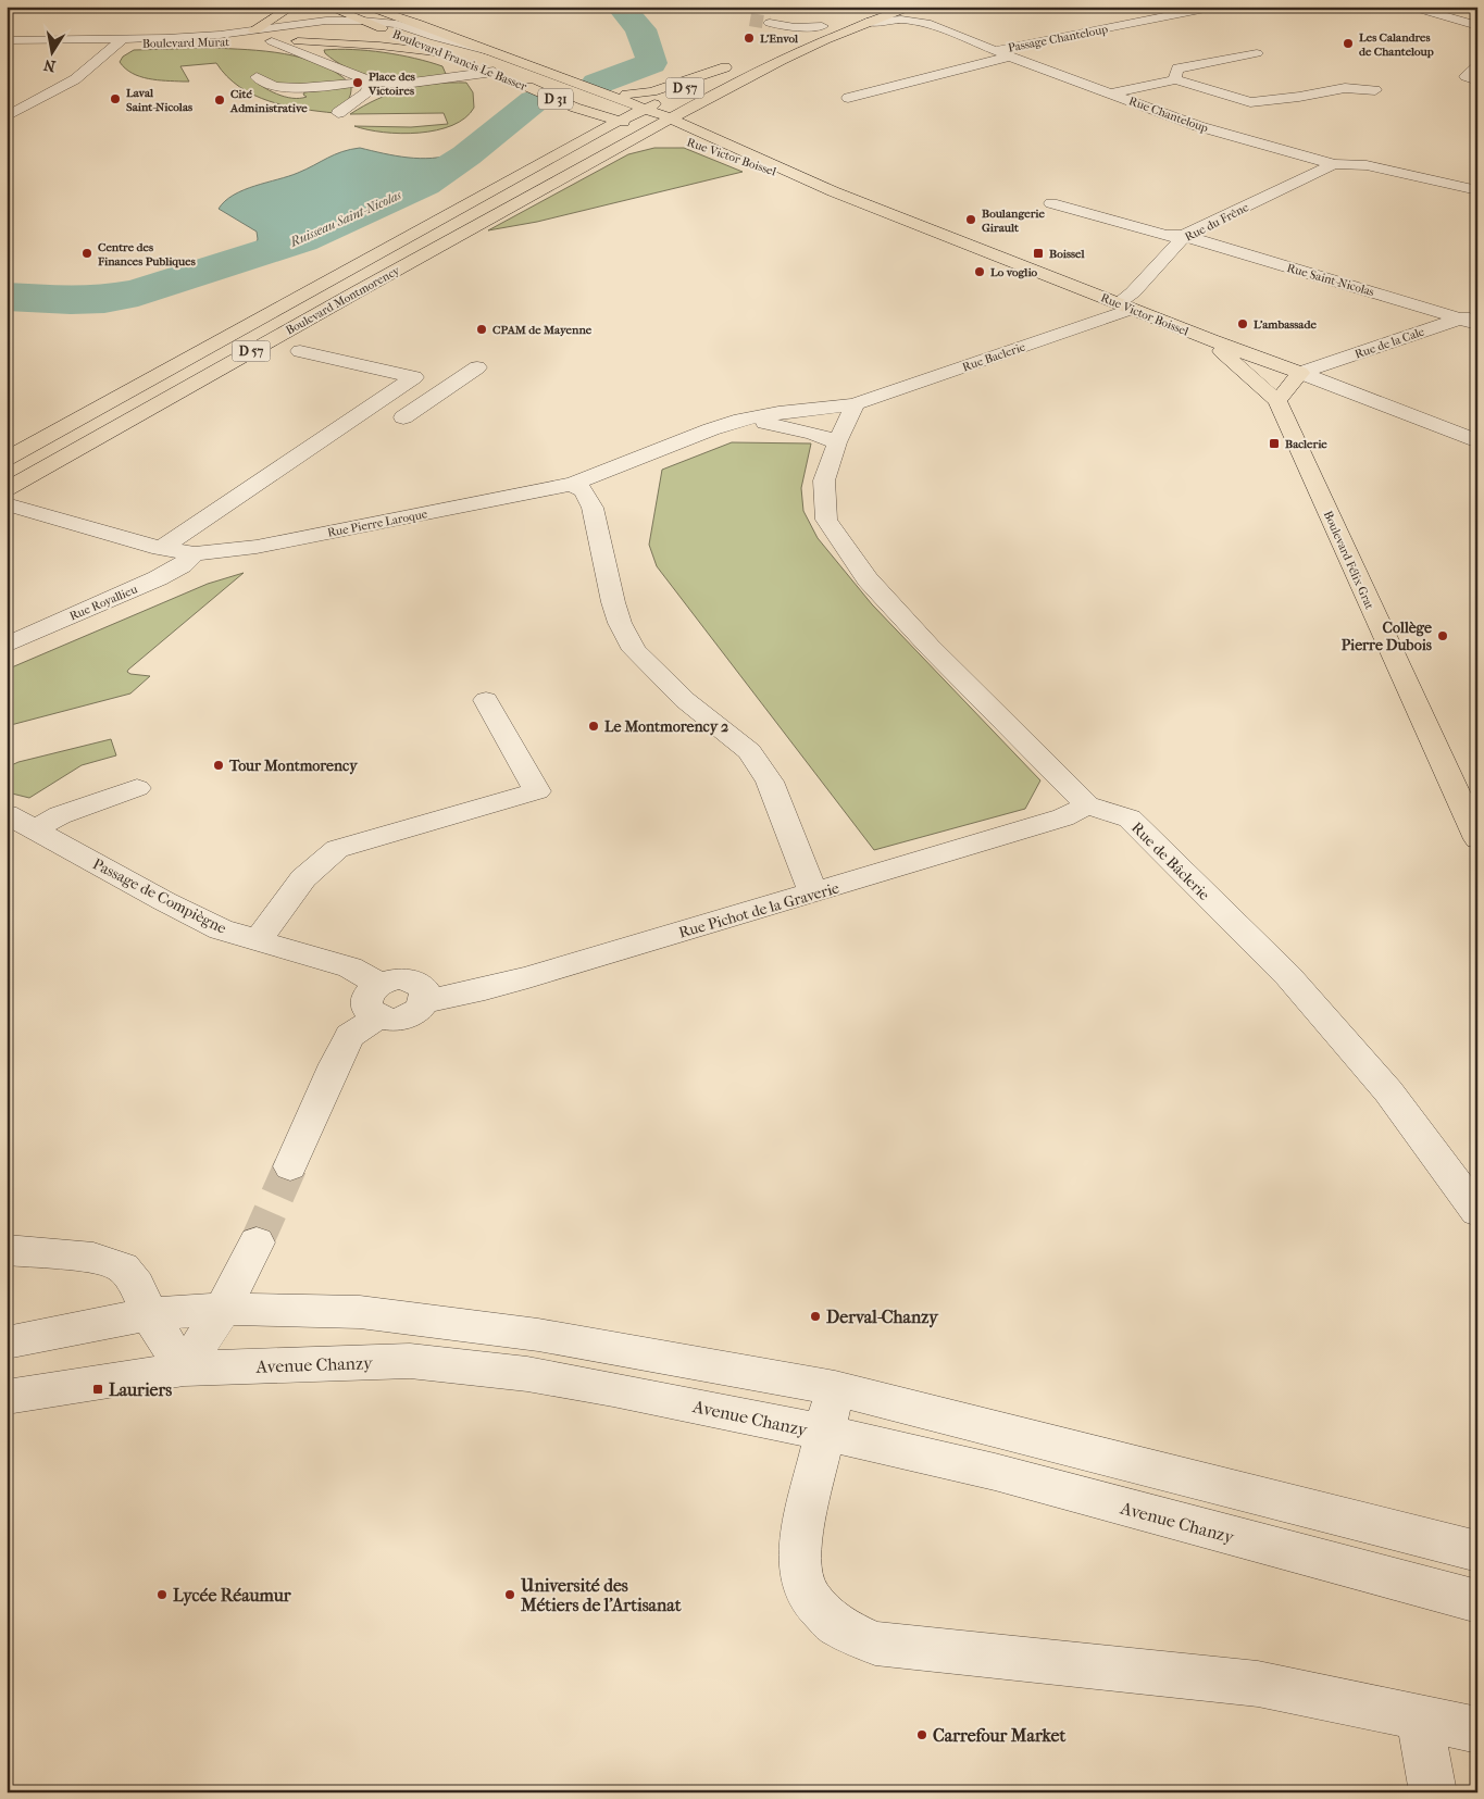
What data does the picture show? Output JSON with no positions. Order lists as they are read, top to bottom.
{
  "streets": {
    "main road": [
      "Boulevard Francis Le Basser",
      "D 57",
      "D 31",
      "Rue Victor Boissel",
      "Boulevard Montmorency",
      "Boulevard Félix Grat"
    ],
    "street": [
      "Passage Chanteloup",
      "Boulevard Murat",
      "Rue Chanteloup",
      "Rue du Frêne",
      "Rue Saint-Nicolas",
      "Rue de la Cale",
      "Rue Baclerie",
      "Rue Pierre Laroque",
      "Rue Royallieu",
      "Rue de Bâclerie",
      "Passage de Compiègne",
      "Rue Pichot de la Graverie",
      "Avenue Chanzy"
    ]
  },
  "crossings": [
    ["Passage Chanteloup", "Rue Chanteloup"],
    ["Boulevard Murat", "Boulevard Francis Le Basser"],
    ["Boulevard Francis Le Basser", "D 57"],
    ["Boulevard Francis Le Basser", "Rue Victor Boissel"],
    ["Boulevard Francis Le Basser", "Boulevard Montmorency"],
    ["D 57", "Rue Chanteloup"],
    ["D 57", "Rue Victor Boissel"],
    ["D 57", "Boulevard Montmorency"],
    ["Rue Chanteloup", "Rue du Frêne"],
    ["Rue Victor Boissel", "Rue du Frêne"],
    ["Rue Victor Boissel", "Boulevard Montmorency"],
    ["Rue Victor Boissel", "Rue de la Cale"],
    ["Rue Victor Boissel", "Rue Baclerie"],
    ["Rue du Frêne", "Rue Saint-Nicolas"],
    ["Rue du Frêne", "Rue Baclerie"],
    ["Rue Saint-Nicolas", "Rue de la Cale"],
    ["Rue Baclerie", "Rue Pierre Laroque"],
    ["Rue Pierre Laroque", "Rue Royallieu"],
    ["Rue de Bâclerie", "Rue Pichot de la Graverie"],
    ["Passage de Compiègne", "Rue Pichot de la Graverie"]
  ],
  "water": ["Ruisseau Saint-Nicolas"],
  "places": {
    "other": [
      "L'Envol",
      "Les Calandres de Chanteloup",
      "Place des Victoires",
      "Laval Saint-Nicolas",
      "Cité Administrative",
      "Boulangerie Girault",
      "Centre des Finances Publiques",
      "Lo voglio",
      "L'ambassade",
      "CPAM de Mayenne",
      "Collège Pierre Dubois",
      "Le Montmorency 2",
      "Tour Montmorency",
      "Derval-Chanzy",
      "Lycée Réaumur",
      "Université des Métiers de l'Artisanat",
      "Carrefour Market"
    ],
    "transit": ["Boissel", "Baclerie", "Lauriers"]
  },
  "north": "bottom"
}
